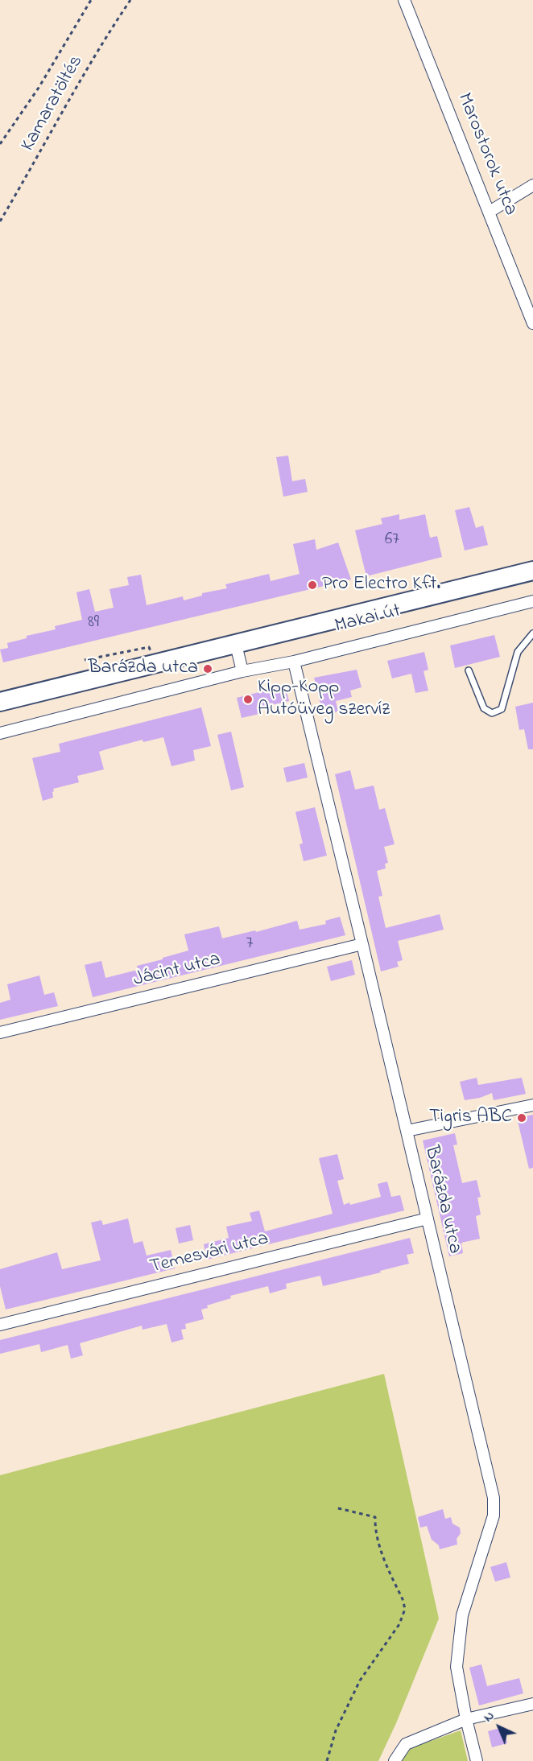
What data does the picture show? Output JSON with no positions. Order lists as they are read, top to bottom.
{
  "streets": {
    "main road": ["Makai út"],
    "street": [
      "Marostorok utca",
      "Jácint utca",
      "Barázda utca",
      "Temesvári utca"
    ],
    "path": ["Kamaratöltés"]
  },
  "crossings": [
    ["Makai út", "Barázda utca"],
    ["Jácint utca", "Barázda utca"],
    ["Barázda utca", "Temesvári utca"]
  ],
  "places": [
    "Pro Electro Kft.",
    "Barázda utca",
    "Kipp-Kopp Autóüveg szervíz",
    "Tigris ABC"
  ],
  "house_numbers": ["67", "89", "7"],
  "north": "top left"
}
